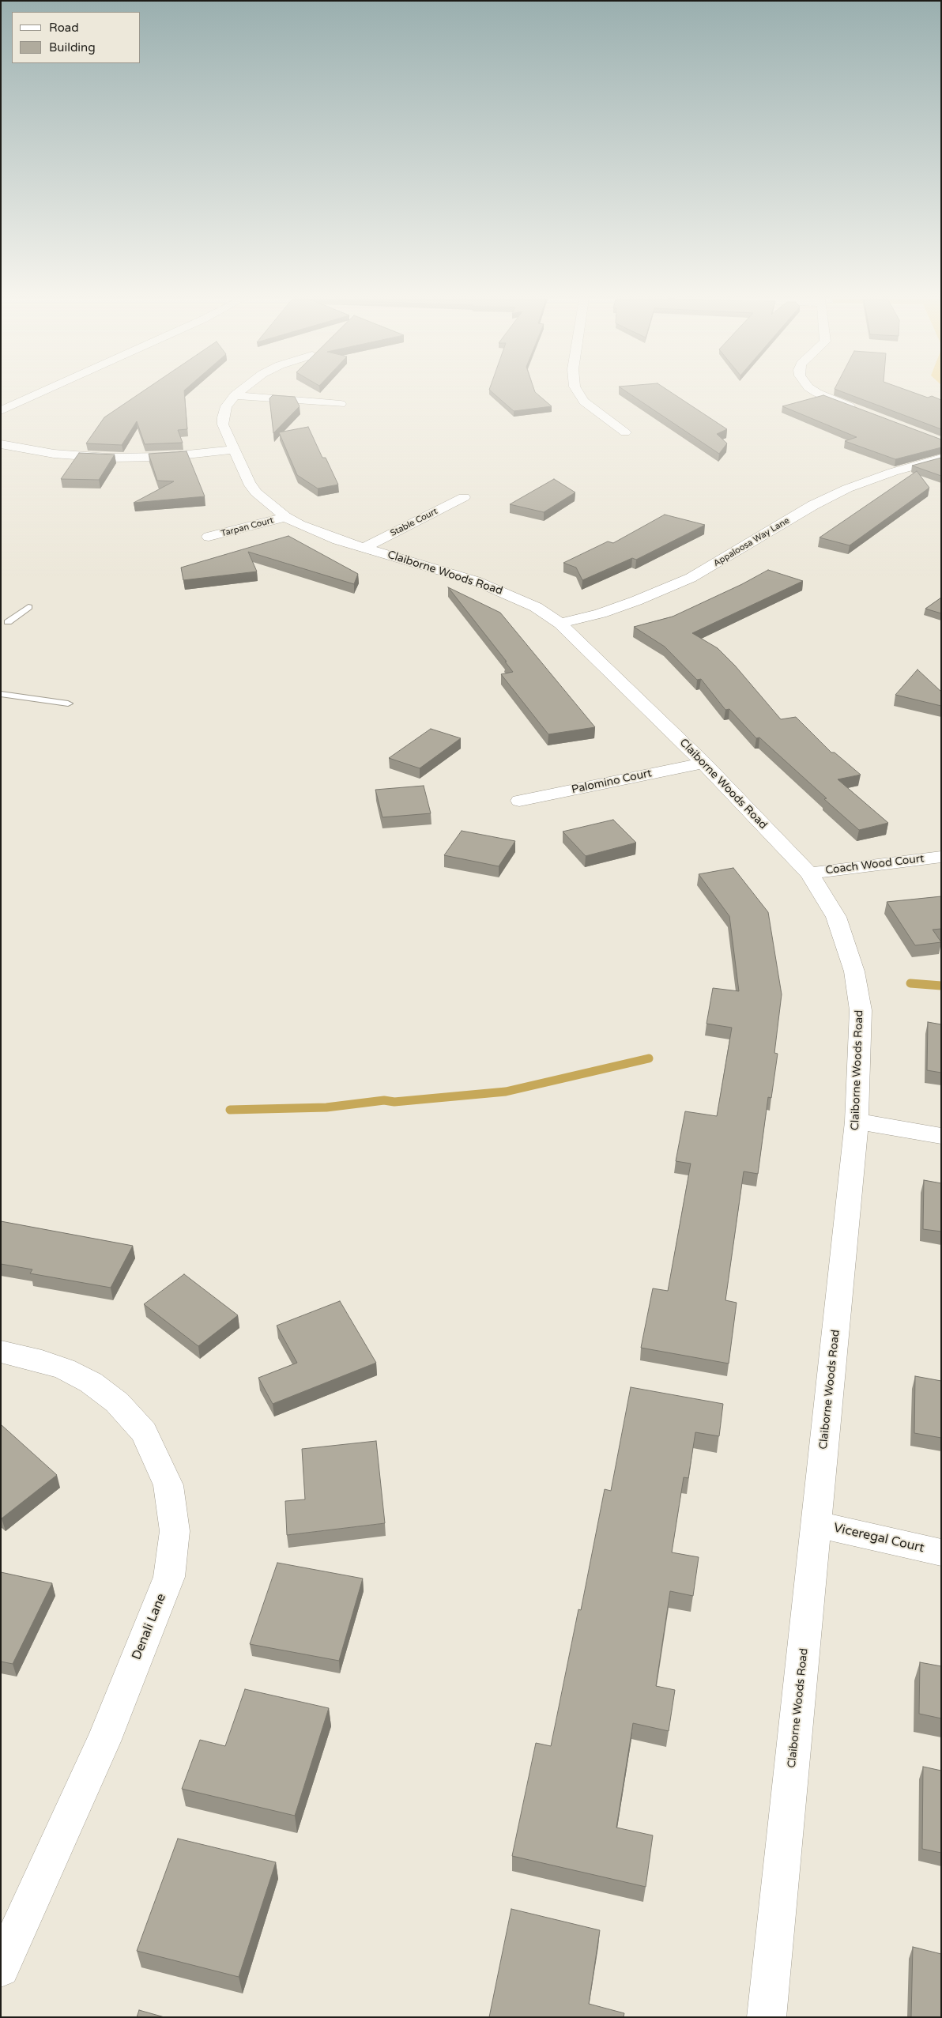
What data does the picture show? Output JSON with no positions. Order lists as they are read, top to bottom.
{
  "streets": {
    "street": [
      "Stable Court",
      "Tarpan Court",
      "Appaloosa Way Lane",
      "Claiborne Woods Road",
      "Palomino Court",
      "Coach Wood Court",
      "Viceregal Court",
      "Denali Lane"
    ]
  },
  "crossings": [
    ["Stable Court", "Claiborne Woods Road"],
    ["Tarpan Court", "Claiborne Woods Road"],
    ["Appaloosa Way Lane", "Claiborne Woods Road"],
    ["Claiborne Woods Road", "Palomino Court"],
    ["Claiborne Woods Road", "Coach Wood Court"],
    ["Claiborne Woods Road", "Viceregal Court"]
  ],
  "legend": ["Road", "Building"]
}
